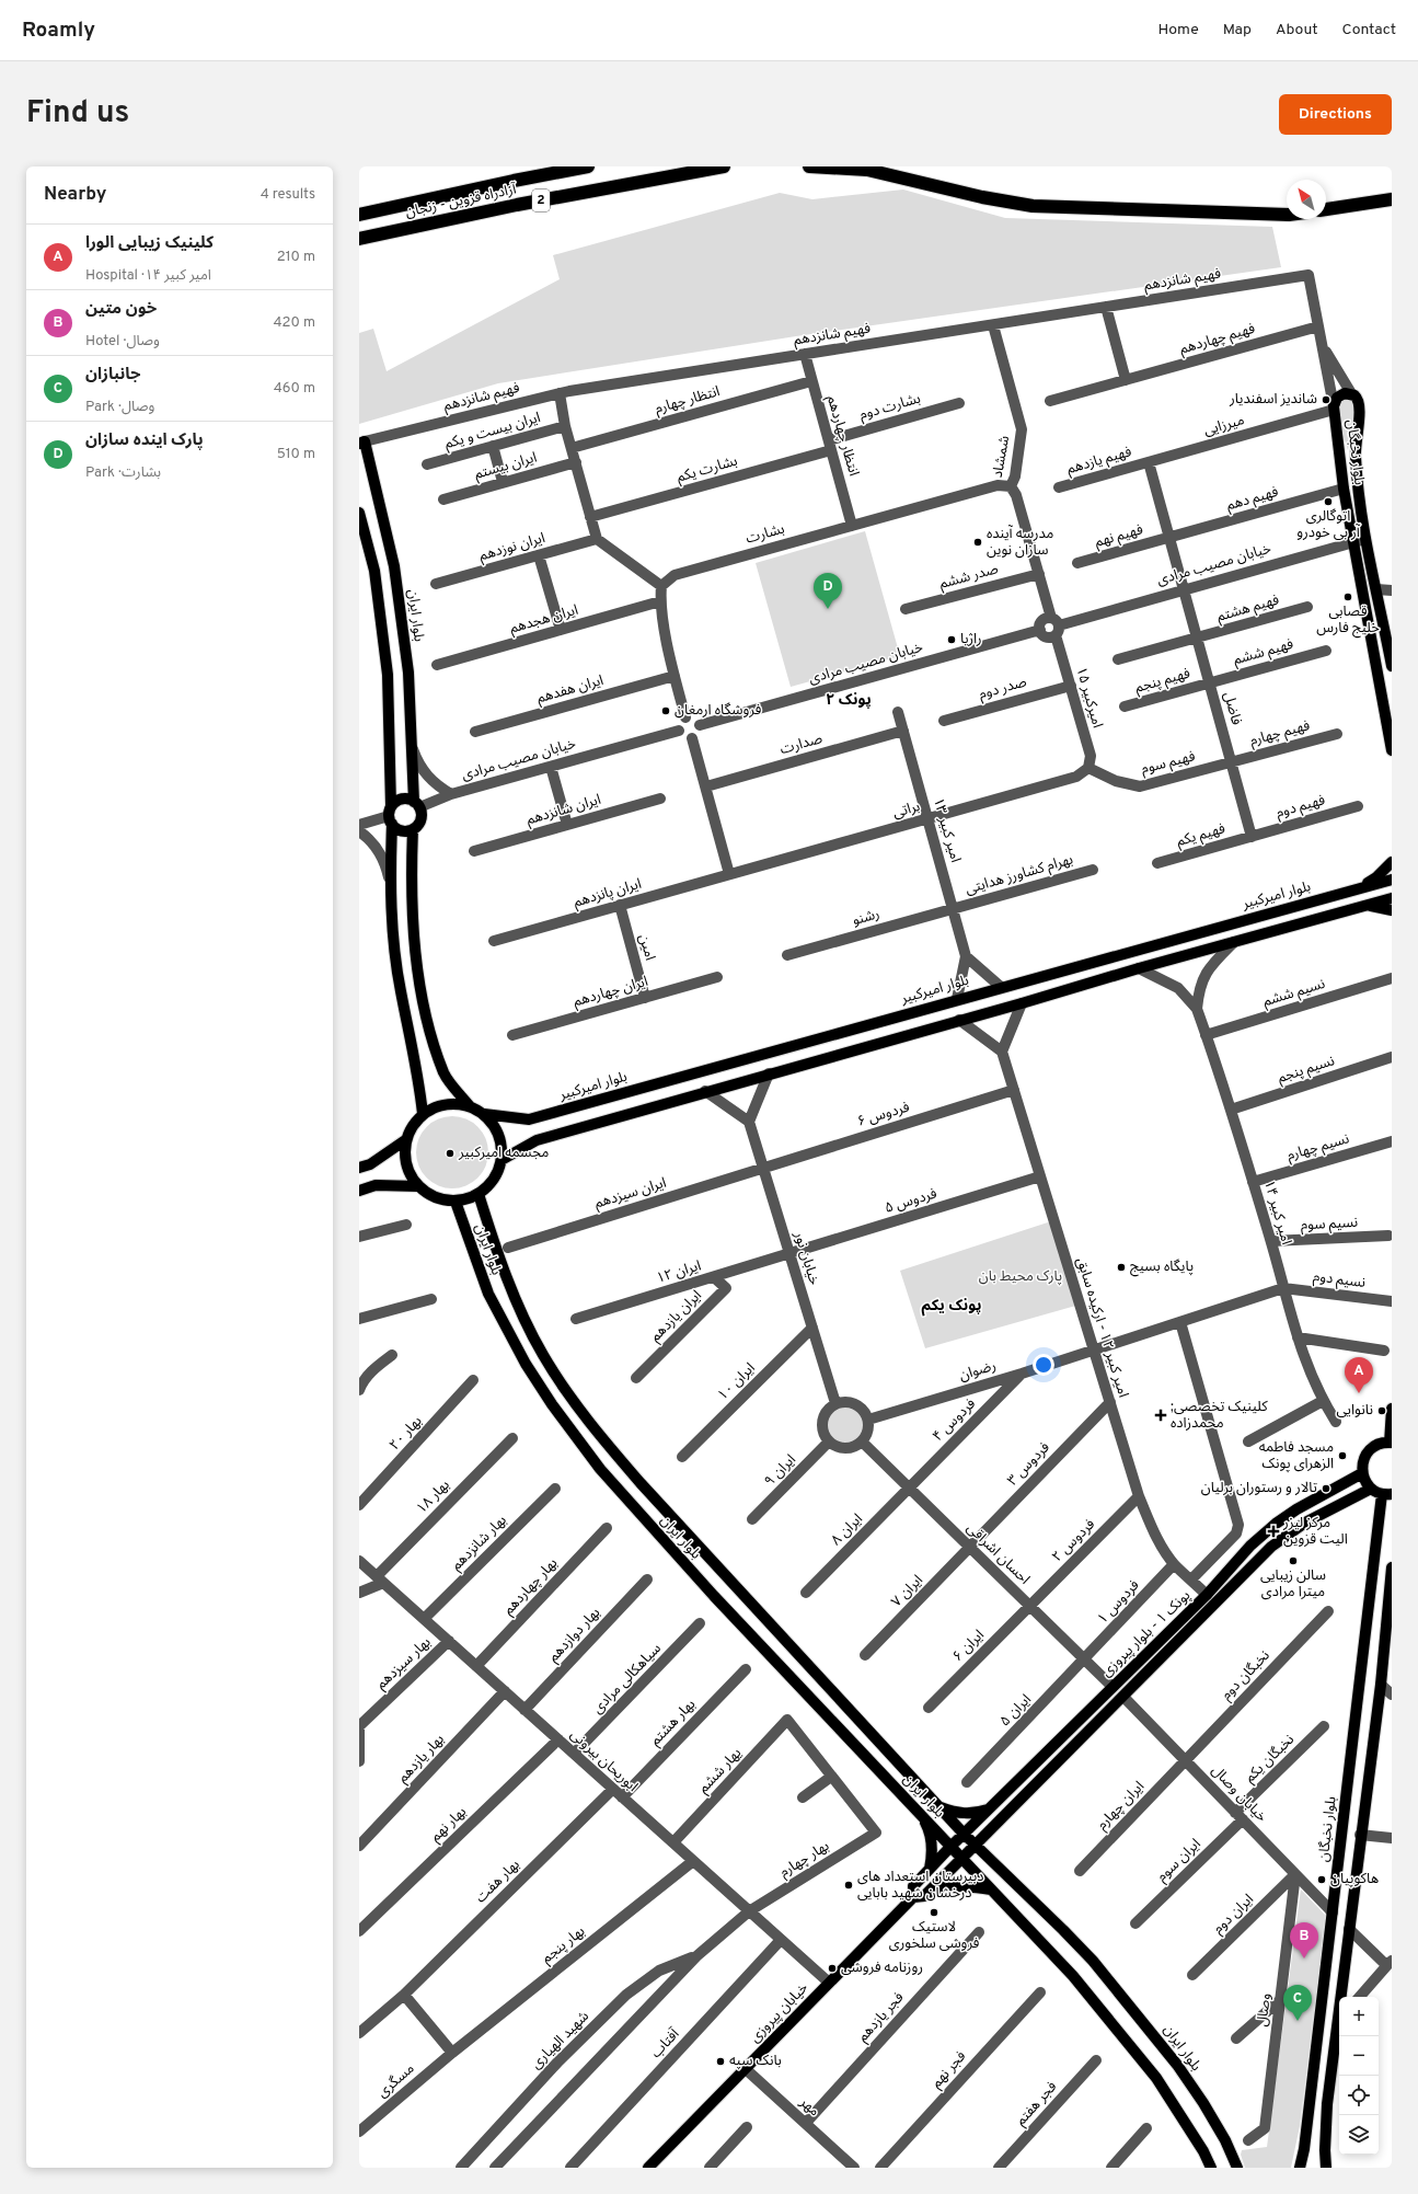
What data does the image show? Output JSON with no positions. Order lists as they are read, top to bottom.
{
  "streets": {
    "highway": ["2", "آزادراه قزوین - زنجان"],
    "main road": [
      "بلوار نخبگان",
      "بلوار ایران",
      "بلوار امیرکبیر",
      "پونک ۱ - بلوار پیروزی",
      "خیابان پیروزی"
    ],
    "street": [
      "فهیم شانزدهم",
      "فهیم چهاردهم",
      "انتظار چهارم",
      "بشارت دوم",
      "میرزایی",
      "ایران بیست و یکم",
      "انتظار چهاردهم",
      "شمشاد",
      "فهیم یازدهم",
      "ایران بیستم",
      "بشارت یکم",
      "فهیم دهم",
      "بشارت",
      "فهیم نهم",
      "ایران نوزدهم",
      "خیابان مصیب مرادی",
      "صدر ششم",
      "فهیم هشتم",
      "ایران هجدهم",
      "فهیم ششم",
      "فهیم پنجم",
      "صدر دوم",
      "ایران هفدهم",
      "امیرکبیر ۱۵",
      "فاضل",
      "فهیم چهارم",
      "صدارت",
      "فهیم سوم",
      "فهیم دوم",
      "ایران شانزدهم",
      "براتی",
      "امیر کبیر ۱۳",
      "فهیم یکم",
      "بهرام کشاورز هدایتی",
      "ایران پانزدهم",
      "رشنو",
      "امین",
      "ایران چهاردهم",
      "نسیم ششم",
      "نسیم پنجم",
      "فردوس ۶",
      "نسیم چهارم",
      "ایران سیزدهم",
      "فردوس ۵",
      "امیر کبیر ۱۴",
      "نسیم سوم",
      "خیابان نور",
      "ایران ۱۲",
      "نسیم دوم",
      "ایران یازدهم",
      "امیر کبیر ۱۲ - ارکیده سابق",
      "رضوان",
      "ایران ۱۰",
      "فردوس ۴",
      "بهار ۲۰",
      "فردوس ۳",
      "ایران ۹",
      "بهار ۱۸",
      "ایران ۸",
      "فردوس ۲",
      "بهار شانزدهم",
      "احسان اشراقی",
      "بهار چهاردهم",
      "ایران ۷",
      "فردوس ۱",
      "بهار دوازدهم",
      "ایران ۶",
      "بهار سیزدهم",
      "نخبگان دوم",
      "سیاهکالی مرادی",
      "ایران ۵",
      "بهار هشتم",
      "بهار یازدهم",
      "نخبگان یکم",
      "ابوریحان بیرونی",
      "یهار ششم",
      "خیابان وصال",
      "ایران چهارم",
      "بهار نهم",
      "بهار چهارم",
      "ایران سوم",
      "بهار هفت",
      "ایران دوم",
      "بهار پنجم",
      "وصال",
      "فجر یازدهم",
      "شهید الهیاری",
      "آفتاب",
      "فجر نهم",
      "مسگری",
      "فجر هفتم",
      "مهر"
    ]
  },
  "crossings": [
    ["فهیم شانزدهم", "فهیم چهاردهم"],
    ["فهیم شانزدهم", "انتظار چهاردهم"],
    ["فهیم شانزدهم", "شمشاد"],
    ["فهیم شانزدهم", "بلوار ایران"],
    ["انتظار چهارم", "انتظار چهاردهم"],
    ["بشارت دوم", "انتظار چهاردهم"],
    ["بشارت دوم", "بشارت یکم"],
    ["میرزایی", "بلوار نخبگان"],
    ["میرزایی", "فهیم یازدهم"],
    ["میرزایی", "فاضل"],
    ["انتظار چهاردهم", "بشارت یکم"],
    ["انتظار چهاردهم", "بشارت"],
    ["بلوار نخبگان", "فهیم دهم"],
    ["بلوار نخبگان", "خیابان مصیب مرادی"],
    ["بلوار نخبگان", "خیابان وصال"],
    ["شمشاد", "بشارت"],
    ["شمشاد", "خیابان مصیب مرادی"],
    ["شمشاد", "صدر ششم"],
    ["شمشاد", "امیرکبیر ۱۵"],
    ["فهیم یازدهم", "فاضل"],
    ["فهیم دهم", "فهیم نهم"],
    ["فهیم دهم", "فاضل"],
    ["فهیم نهم", "فاضل"],
    ["خیابان مصیب مرادی", "بلوار ایران"],
    ["خیابان مصیب مرادی", "امیرکبیر ۱۵"],
    ["خیابان مصیب مرادی", "فاضل"],
    ["فهیم هشتم", "فاضل"],
    ["بلوار ایران", "بلوار امیرکبیر"],
    ["بلوار ایران", "پونک ۱ - بلوار پیروزی"],
    ["بلوار ایران", "خیابان پیروزی"],
    ["فهیم ششم", "فهیم پنجم"],
    ["فهیم ششم", "فاضل"],
    ["فهیم پنجم", "فاضل"],
    ["صدر دوم", "امیرکبیر ۱۵"],
    ["امیرکبیر ۱۵", "فهیم سوم"],
    ["امیرکبیر ۱۵", "براتی"],
    ["فاضل", "فهیم چهارم"],
    ["فاضل", "فهیم سوم"],
    ["فاضل", "فهیم دوم"],
    ["فاضل", "فهیم یکم"],
    ["فهیم چهارم", "فهیم سوم"],
    ["صدارت", "امیر کبیر ۱۳"],
    ["فهیم سوم", "براتی"],
    ["فهیم دوم", "فهیم یکم"],
    ["براتی", "امیر کبیر ۱۳"],
    ["براتی", "ایران پانزدهم"],
    ["امیر کبیر ۱۳", "بهرام کشاورز هدایتی"],
    ["امیر کبیر ۱۳", "رشنو"],
    ["بهرام کشاورز هدایتی", "رشنو"],
    ["ایران پانزدهم", "امین"],
    ["امین", "ایران چهاردهم"],
    ["نسیم ششم", "امیر کبیر ۱۴"],
    ["نسیم پنجم", "امیر کبیر ۱۴"],
    ["فردوس ۶", "ایران سیزدهم"],
    ["فردوس ۶", "خیابان نور"],
    ["فردوس ۶", "امیر کبیر ۱۲ - ارکیده سابق"],
    ["نسیم چهارم", "امیر کبیر ۱۴"],
    ["ایران سیزدهم", "خیابان نور"],
    ["فردوس ۵", "خیابان نور"],
    ["فردوس ۵", "ایران ۱۲"],
    ["فردوس ۵", "امیر کبیر ۱۲ - ارکیده سابق"],
    ["امیر کبیر ۱۴", "نسیم سوم"],
    ["امیر کبیر ۱۴", "نسیم دوم"],
    ["امیر کبیر ۱۴", "رضوان"],
    ["خیابان نور", "ایران ۱۲"],
    ["خیابان نور", "رضوان"],
    ["خیابان نور", "ایران ۱۰"],
    ["خیابان نور", "ایران ۹"],
    ["خیابان نور", "احسان اشراقی"],
    ["ایران ۱۲", "ایران یازدهم"],
    ["نسیم دوم", "رضوان"],
    ["امیر کبیر ۱۲ - ارکیده سابق", "رضوان"],
    ["امیر کبیر ۱۲ - ارکیده سابق", "فردوس ۳"],
    ["امیر کبیر ۱۲ - ارکیده سابق", "فردوس ۲"],
    ["امیر کبیر ۱۲ - ارکیده سابق", "فردوس ۱"],
    ["امیر کبیر ۱۲ - ارکیده سابق", "پونک ۱ - بلوار پیروزی"],
    ["رضوان", "فردوس ۴"],
    ["رضوان", "ایران ۹"],
    ["رضوان", "احسان اشراقی"],
    ["فردوس ۴", "ایران ۸"],
    ["فردوس ۴", "احسان اشراقی"],
    ["فردوس ۳", "احسان اشراقی"],
    ["فردوس ۳", "ایران ۷"],
    ["ایران ۹", "احسان اشراقی"],
    ["بهار ۱۸", "ابوریحان بیرونی"],
    ["ایران ۸", "احسان اشراقی"],
    ["فردوس ۲", "احسان اشراقی"],
    ["فردوس ۲", "ایران ۶"],
    ["بهار شانزدهم", "ابوریحان بیرونی"],
    ["احسان اشراقی", "ایران ۷"],
    ["احسان اشراقی", "فردوس ۱"],
    ["احسان اشراقی", "پونک ۱ - بلوار پیروزی"],
    ["احسان اشراقی", "ایران ۶"],
    ["احسان اشراقی", "ایران ۵"],
    ["بهار چهاردهم", "ابوریحان بیرونی"],
    ["فردوس ۱", "ایران ۵"],
    ["پونک ۱ - بلوار پیروزی", "خیابان وصال"],
    ["پونک ۱ - بلوار پیروزی", "خیابان پیروزی"],
    ["بهار دوازدهم", "ابوریحان بیرونی"],
    ["بهار سیزدهم", "ابوریحان بیرونی"],
    ["نخبگان دوم", "خیابان وصال"],
    ["نخبگان دوم", "ایران چهارم"],
    ["سیاهکالی مرادی", "ابوریحان بیرونی"],
    ["بهار هشتم", "ابوریحان بیرونی"],
    ["بهار یازدهم", "ابوریحان بیرونی"],
    ["نخبگان یکم", "خیابان وصال"],
    ["نخبگان یکم", "ایران سوم"],
    ["ابوریحان بیرونی", "یهار ششم"],
    ["ابوریحان بیرونی", "بهار نهم"],
    ["ابوریحان بیرونی", "بهار چهارم"],
    ["ابوریحان بیرونی", "بهار هفت"],
    ["ابوریحان بیرونی", "بهار پنجم"],
    ["ابوریحان بیرونی", "خیابان پیروزی"],
    ["ابوریحان بیرونی", "شهید الهیاری"],
    ["ابوریحان بیرونی", "آفتاب"],
    ["یهار ششم", "بهار چهارم"],
    ["خیابان وصال", "ایران چهارم"],
    ["خیابان وصال", "ایران سوم"],
    ["خیابان وصال", "ایران دوم"],
    ["خیابان وصال", "وصال"],
    ["بهار چهارم", "شهید الهیاری"],
    ["ایران دوم", "وصال"],
    ["بهار پنجم", "مسگری"],
    ["خیابان پیروزی", "مهر"],
    ["فجر یازدهم", "مهر"]
  ],
  "districts": ["پونک ۲", "پونک یکم"],
  "parks": ["پارک محیط بان"],
  "places": {
    "other": [
      "شاندیز اسفندیار",
      "اتوگالری آر بی خودرو",
      "مدرسه آینده سازان نوین",
      "قصابی خلیج فارس",
      "راژیا",
      "فروشگاه ارمغان",
      "مجسمه امیرکبیر",
      "پایگاه بسیج",
      "نانوایی",
      "مسجد فاطمه الزهرای پونک",
      "تالار و رستوران برلیان",
      "سالن زیبایی میترا مرادی",
      "هاکوپیان",
      "دبیرستان استعداد های درخشان شهید بابایی",
      "لاستیک فروشی سلخوری",
      "روزنامه فروشی",
      "بانک سپه"
    ],
    "health": [";کلینیک تخصصی محمدزاده", "مرکز لیزر الیت قزوین"]
  },
  "north": "top left",
  "page": {
    "header": "Roamly",
    "nav": [
      "Home",
      "Map",
      "About",
      "Contact"
    ],
    "title": "Find us",
    "buttons": "Directions",
    "heading": ["Nearby", "4 results"],
    "list": [
      {
        "mark": "A",
        "name": "کلینیک زیبایی الورا",
        "note": "Hospital · امیر کبیر ۱۴",
        "value": "210 m"
      },
      {
        "mark": "B",
        "name": "خون متین",
        "note": "Hotel · وصال",
        "value": "420 m"
      },
      {
        "mark": "C",
        "name": "جانبازان",
        "note": "Park · وصال",
        "value": "460 m"
      },
      {
        "mark": "D",
        "name": "پارک اینده سازان",
        "note": "Park · بشارت",
        "value": "510 m"
      }
    ],
    "pins": [
      "D",
      "A",
      "B",
      "C"
    ],
    "map_buttons": ["+", "−"]
  }
}
